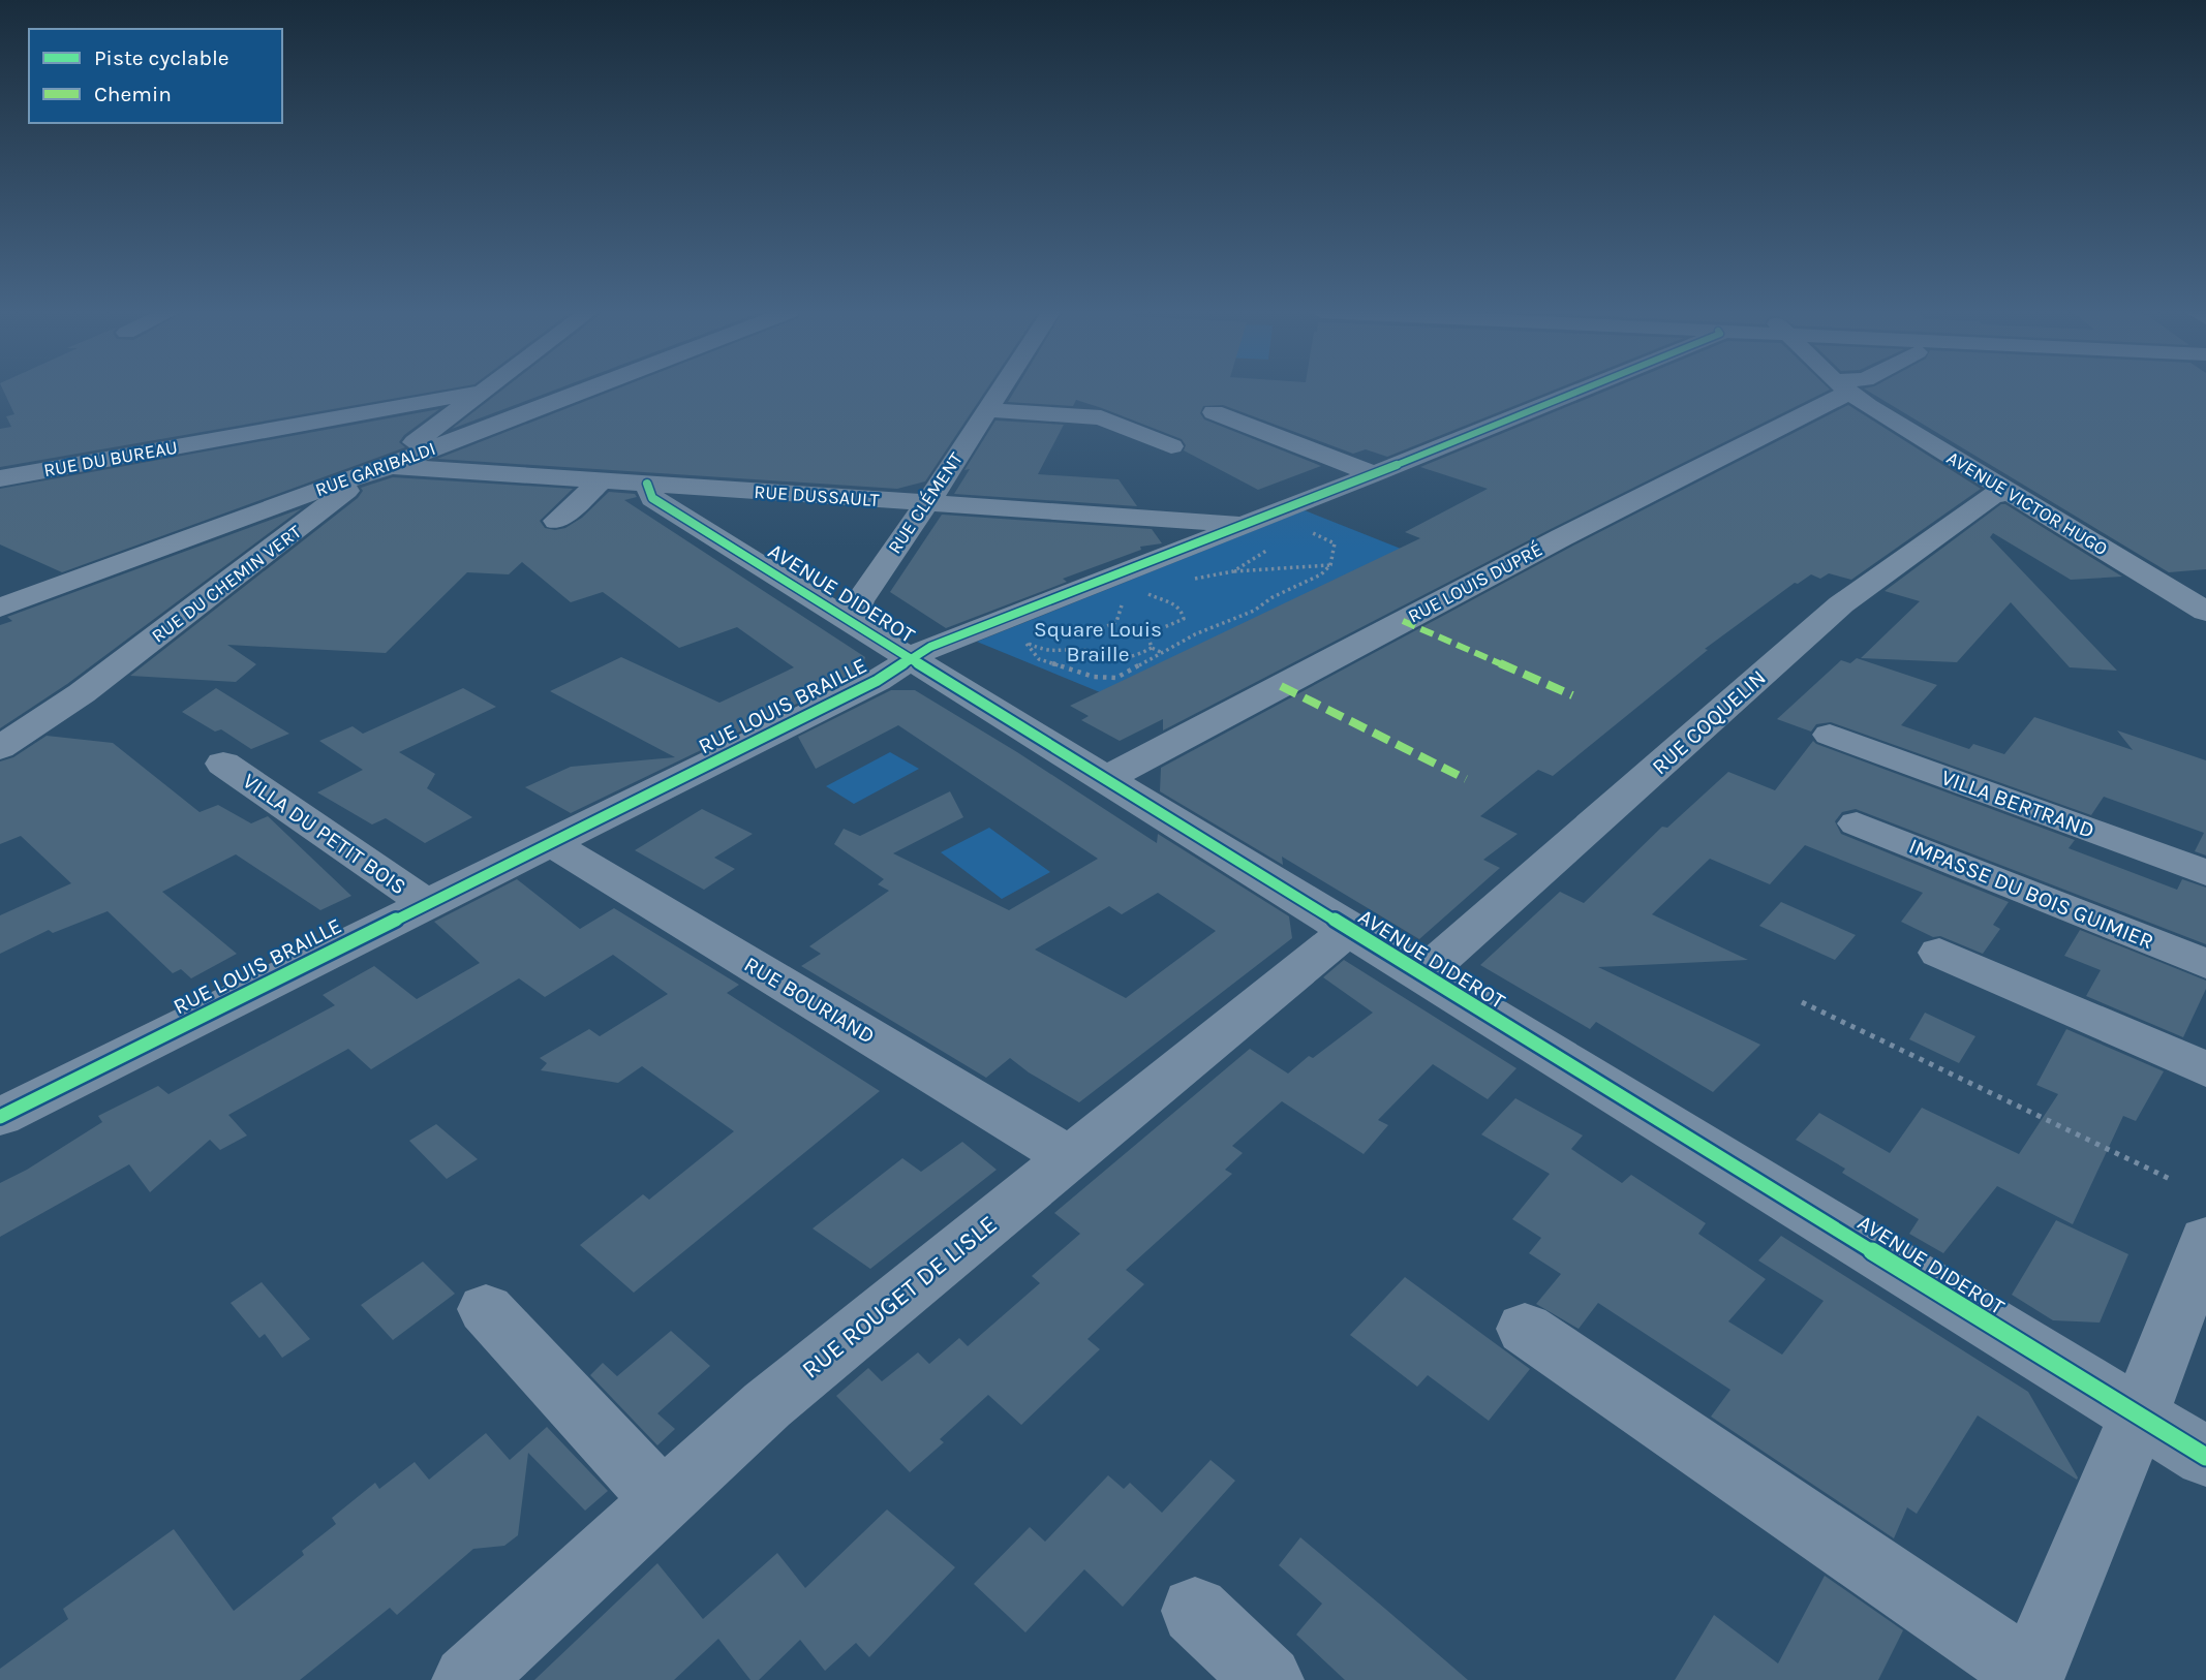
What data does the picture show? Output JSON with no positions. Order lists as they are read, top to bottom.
{
  "streets": {
    "street": [
      "RUE DU BUREAU",
      "RUE GARIBALDI",
      "RUE DUSSAULT",
      "RUE CLÉMENT",
      "AVENUE VICTOR HUGO",
      "RUE LOUIS DUPRÉ",
      "RUE DU CHEMIN VERT",
      "AVENUE DIDEROT",
      "RUE LOUIS BRAILLE",
      "RUE COQUELIN",
      "VILLA BERTRAND",
      "VILLA DU PETIT BOIS",
      "IMPASSE DU BOIS GUIMIER",
      "RUE BOURIAND",
      "RUE ROUGET DE LISLE"
    ]
  },
  "crossings": [
    ["RUE DU BUREAU", "RUE DU CHEMIN VERT"],
    ["RUE GARIBALDI", "RUE DUSSAULT"],
    ["RUE GARIBALDI", "RUE DU CHEMIN VERT"],
    ["RUE DUSSAULT", "RUE CLÉMENT"],
    ["RUE DUSSAULT", "RUE DU CHEMIN VERT"],
    ["RUE DUSSAULT", "AVENUE DIDEROT"],
    ["RUE DUSSAULT", "RUE LOUIS BRAILLE"],
    ["RUE CLÉMENT", "AVENUE DIDEROT"],
    ["AVENUE VICTOR HUGO", "RUE COQUELIN"],
    ["RUE LOUIS DUPRÉ", "AVENUE DIDEROT"],
    ["AVENUE DIDEROT", "RUE LOUIS BRAILLE"],
    ["AVENUE DIDEROT", "RUE COQUELIN"],
    ["AVENUE DIDEROT", "RUE ROUGET DE LISLE"],
    ["RUE LOUIS BRAILLE", "VILLA DU PETIT BOIS"],
    ["RUE LOUIS BRAILLE", "RUE BOURIAND"],
    ["RUE BOURIAND", "RUE ROUGET DE LISLE"]
  ],
  "parks": ["Square Louis Braille"],
  "legend": ["Piste cyclable", "Chemin"]
}
